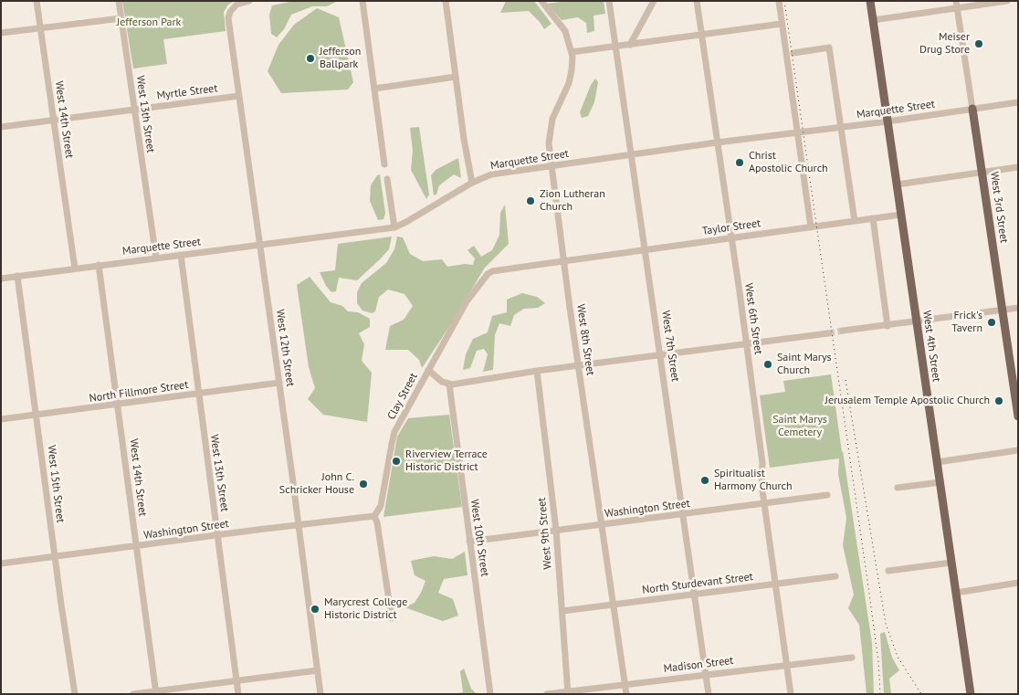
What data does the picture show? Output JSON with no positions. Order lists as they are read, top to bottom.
{
  "streets": {
    "main road": ["West 3rd Street", "West 4th Street"],
    "street": [
      "Myrtle Street",
      "Marquette Street",
      "West 13th Street",
      "West 14th Street",
      "Taylor Street",
      "West 6th Street",
      "West 8th Street",
      "West 7th Street",
      "West 12th Street",
      "North Fillmore Street",
      "Clay Street",
      "West 15th Street",
      "Washington Street",
      "West 9th Street",
      "West 10th Street",
      "North Sturdevant Street",
      "Madison Street"
    ]
  },
  "crossings": [
    ["Myrtle Street", "West 13th Street"],
    ["Myrtle Street", "West 14th Street"],
    ["Myrtle Street", "West 12th Street"],
    ["Marquette Street", "West 13th Street"],
    ["Marquette Street", "West 14th Street"],
    ["Marquette Street", "West 3rd Street"],
    ["Marquette Street", "West 6th Street"],
    ["Marquette Street", "West 8th Street"],
    ["Marquette Street", "West 7th Street"],
    ["Marquette Street", "West 4th Street"],
    ["Marquette Street", "West 12th Street"],
    ["Marquette Street", "West 15th Street"],
    ["West 13th Street", "North Fillmore Street"],
    ["West 13th Street", "Washington Street"],
    ["West 14th Street", "North Fillmore Street"],
    ["West 14th Street", "Washington Street"],
    ["Taylor Street", "West 6th Street"],
    ["Taylor Street", "West 8th Street"],
    ["Taylor Street", "West 7th Street"],
    ["Taylor Street", "West 4th Street"],
    ["Taylor Street", "Clay Street"],
    ["West 6th Street", "Washington Street"],
    ["West 6th Street", "North Sturdevant Street"],
    ["West 6th Street", "Madison Street"],
    ["West 8th Street", "Clay Street"],
    ["West 8th Street", "Washington Street"],
    ["West 8th Street", "North Sturdevant Street"],
    ["West 8th Street", "Madison Street"],
    ["West 7th Street", "Washington Street"],
    ["West 7th Street", "North Sturdevant Street"],
    ["West 7th Street", "Madison Street"],
    ["West 12th Street", "North Fillmore Street"],
    ["West 12th Street", "Washington Street"],
    ["North Fillmore Street", "West 15th Street"],
    ["Clay Street", "Washington Street"],
    ["West 15th Street", "Washington Street"],
    ["Washington Street", "West 9th Street"],
    ["Washington Street", "West 10th Street"],
    ["West 9th Street", "North Sturdevant Street"],
    ["West 9th Street", "Madison Street"]
  ],
  "parks": ["Jefferson Park", "Saint Marys Cemetery"],
  "places": [
    "Meiser Drug Store",
    "Jefferson Ballpark",
    "Christ Apostolic Church",
    "Zion Lutheran Church",
    "Frick's Tavern",
    "Saint Marys Church",
    "Jerusalem Temple Apostolic Church",
    "Riverview Terrace Historic District",
    "Spiritualist Harmony Church",
    "John C. Schricker House",
    "Marycrest College Historic District"
  ]
}
